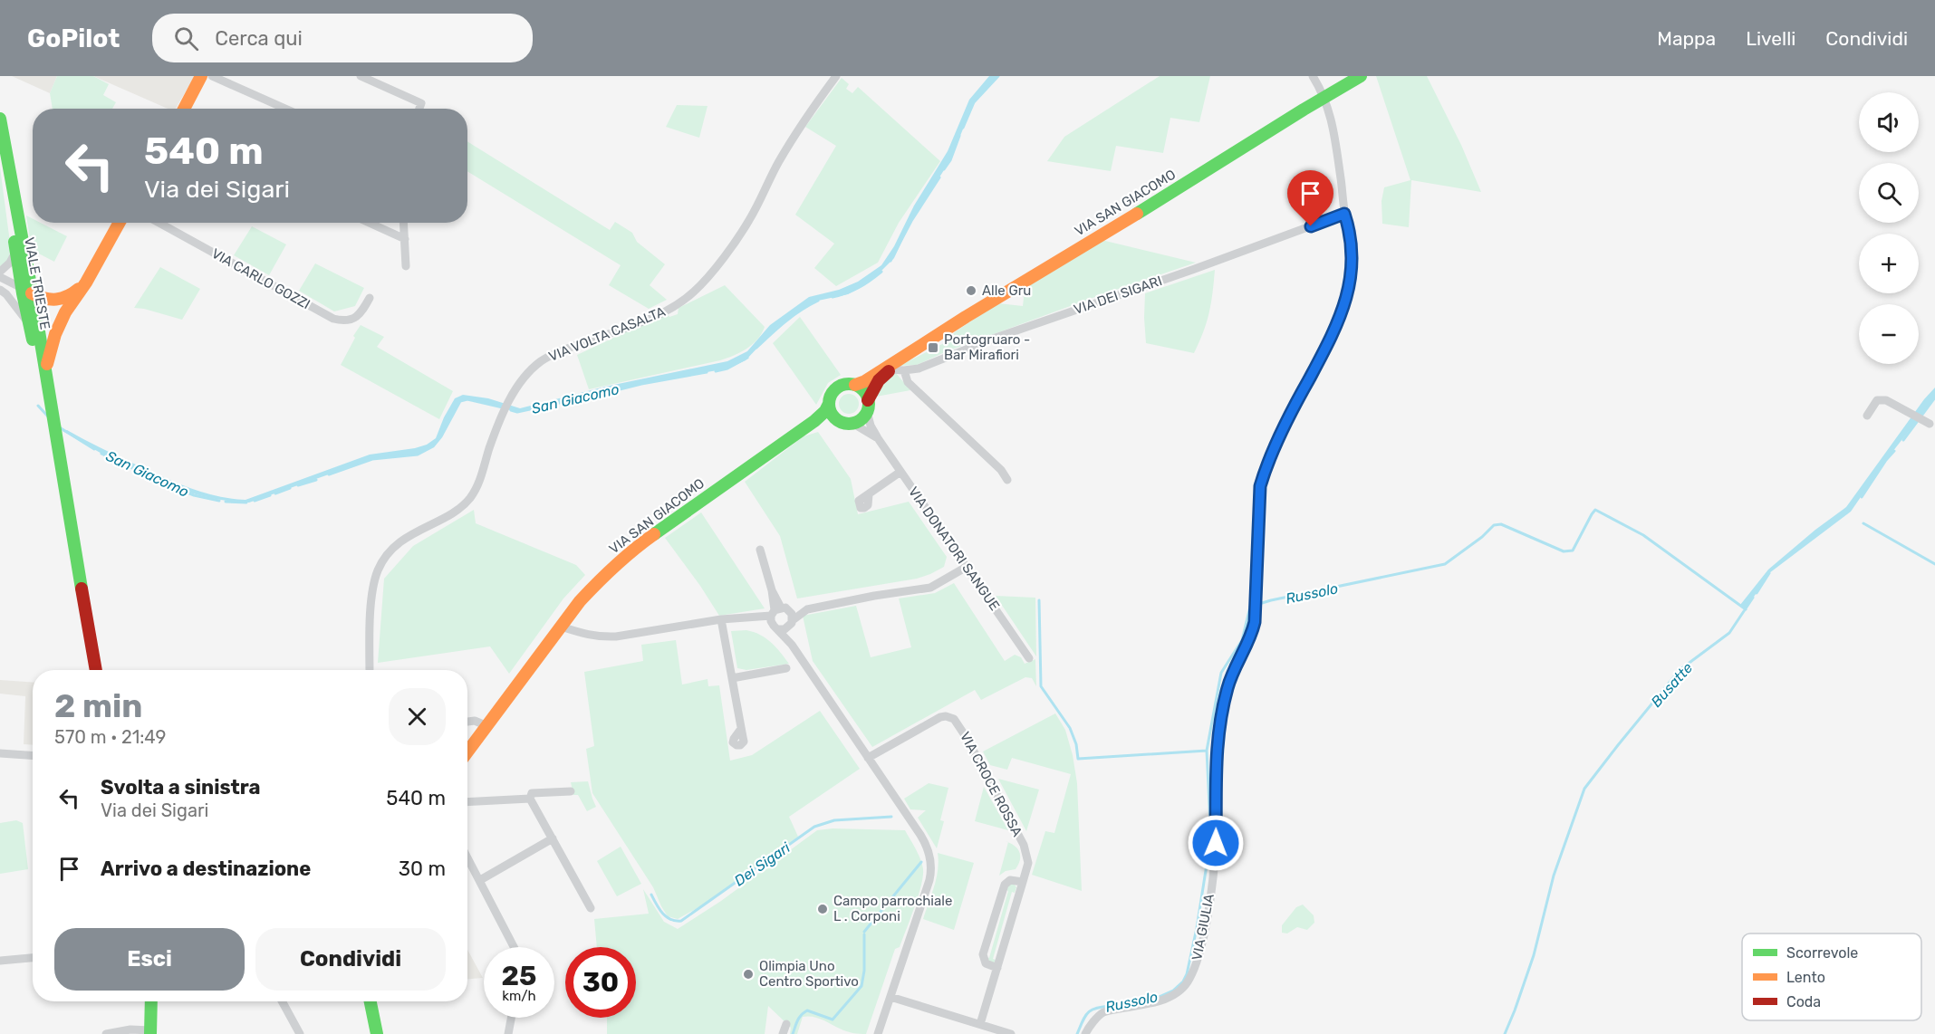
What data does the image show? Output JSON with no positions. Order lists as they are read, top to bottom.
{
  "streets": {
    "street": [
      "VIA SAN GIACOMO",
      "VIA CARLO GOZZI",
      "VIALE TRIESTE",
      "VIA DEI SIGARI",
      "VIA VOLTA CASALTA",
      "VIA DONATORI SANGUE",
      "VIA CROCE ROSSA",
      "VIA GIULIA"
    ]
  },
  "crossings": [
    ["VIA SAN GIACOMO", "VIA DEI SIGARI"],
    ["VIA SAN GIACOMO", "VIA DONATORI SANGUE"],
    ["VIA SAN GIACOMO", "VIA GIULIA"],
    ["VIA DEI SIGARI", "VIA GIULIA"]
  ],
  "water": [
    "San Giacomo",
    "Russolo",
    "Busatte",
    "Dei Sigari"
  ],
  "places": {
    "other": ["Alle Gru", "Campo parrochiale L . Corponi", "Olimpia Uno Centro Sportivo"],
    "transit": ["Portogruaro - Bar Mirafiori"]
  },
  "legend": ["Scorrevole", "Lento", "Coda"],
  "page": {
    "header": "GoPilot",
    "search": "Cerca qui",
    "nav": ["Mappa", "Livelli", "Condividi"],
    "map_buttons": ["+", "−"],
    "turn": ["540 m", "Via dei Sigari"],
    "heading": ["2 min", "570 m · 21:49"],
    "list": [
      {
        "name": "Svolta a sinistra",
        "note": "Via dei Sigari",
        "value": "540 m"
      },
      {
        "name": "Arrivo a destinazione",
        "value": "30 m"
      }
    ],
    "buttons": ["Esci", "Condividi"],
    "speed": "25 km/h",
    "limit": "30"
  }
}
